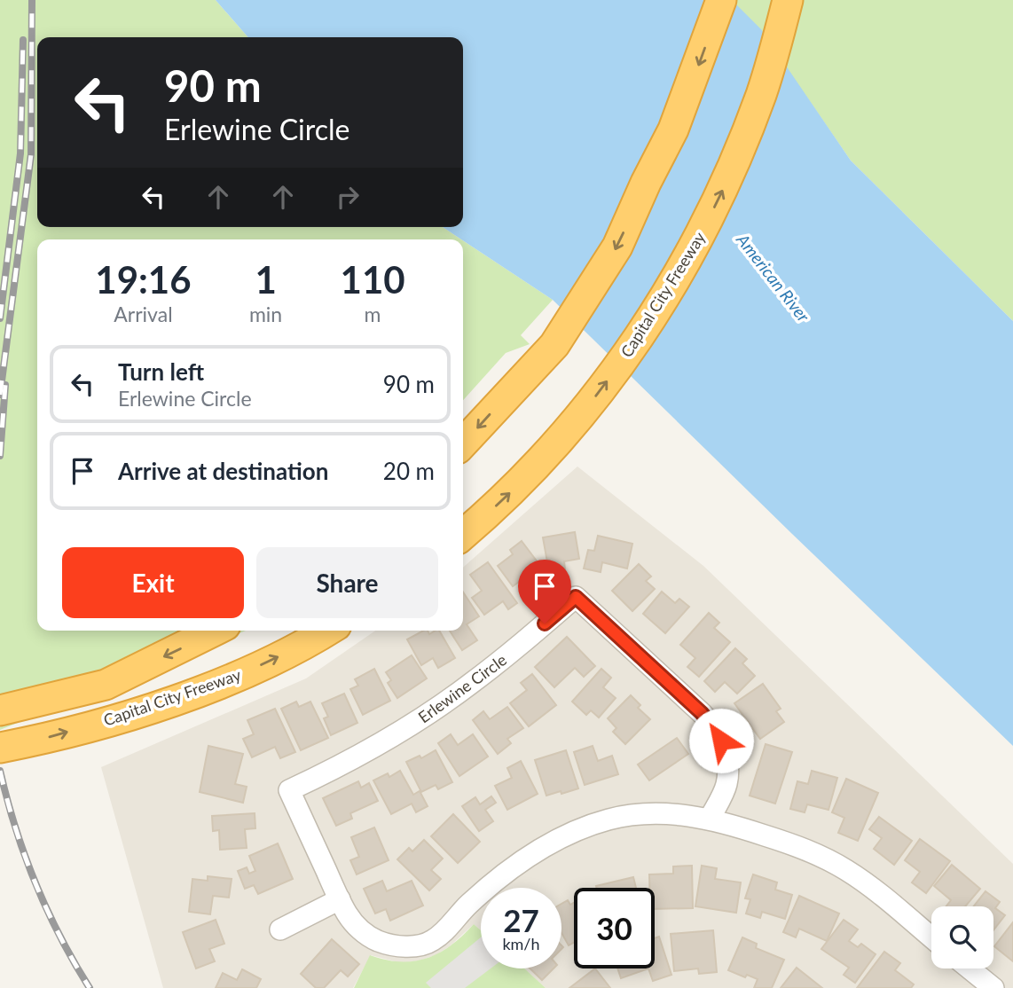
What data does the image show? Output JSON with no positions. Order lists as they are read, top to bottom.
{
  "streets": {
    "highway": ["Capital City Freeway"],
    "street": ["Erlewine Circle"]
  },
  "water": ["American River"],
  "page": {
    "turn": ["90 m", "Erlewine Circle"],
    "eta": [
      "19:16",
      "Arrival",
      "1",
      "min",
      "110",
      "m"
    ],
    "list": [
      {
        "name": "Turn left",
        "note": "Erlewine Circle",
        "value": "90 m"
      },
      {
        "name": "Arrive at destination",
        "value": "20 m"
      }
    ],
    "buttons": ["Exit", "Share"],
    "speed": "27 km/h",
    "limit": "30"
  }
}
